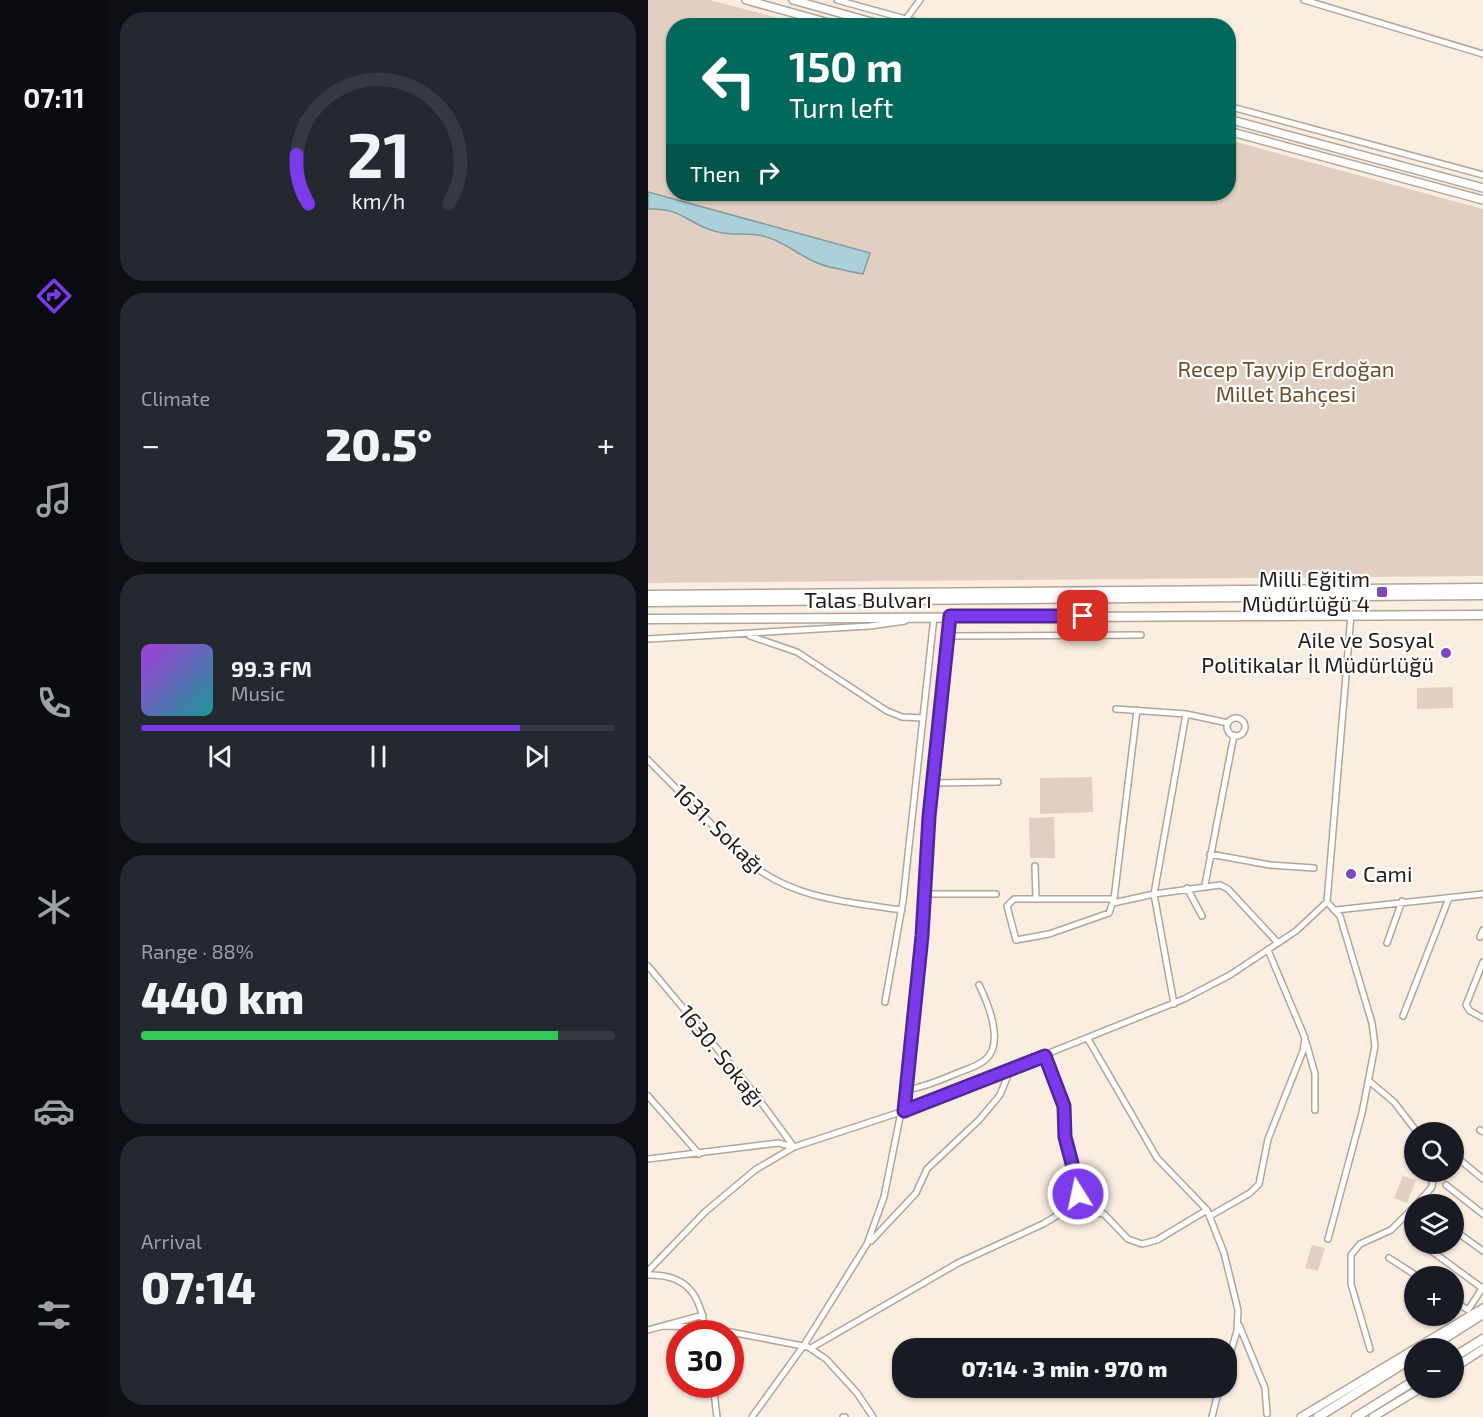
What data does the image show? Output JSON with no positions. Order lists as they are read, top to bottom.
{
  "streets": {
    "main road": ["Talas Bulvarı"],
    "street": ["1631. Sokağı", "1630. Sokağı"]
  },
  "parks": ["Recep Tayyip Erdoğan Millet Bahçesi"],
  "places": {
    "transit": ["Milli Eğitim Müdürlüğü 4"],
    "other": ["Aile ve Sosyal Politikalar İl Müdürlüğü", "Cami"]
  },
  "page": {
    "tabs": "07:11",
    "turn": ["150 m", "Turn left"],
    "then": "Then",
    "tile": [
      "Climate",
      ["Range · 88%", "440 km"],
      ["Arrival", "07:14"]
    ],
    "heat": ["−", "20.5°", "+"],
    "song": ["99.3 FM", "Music"],
    "map_buttons": ["+", "−"],
    "limit": "30",
    "trip": "07:14 · 3 min · 970 m",
    "gauge": ["21", "km/h"]
  }
}
